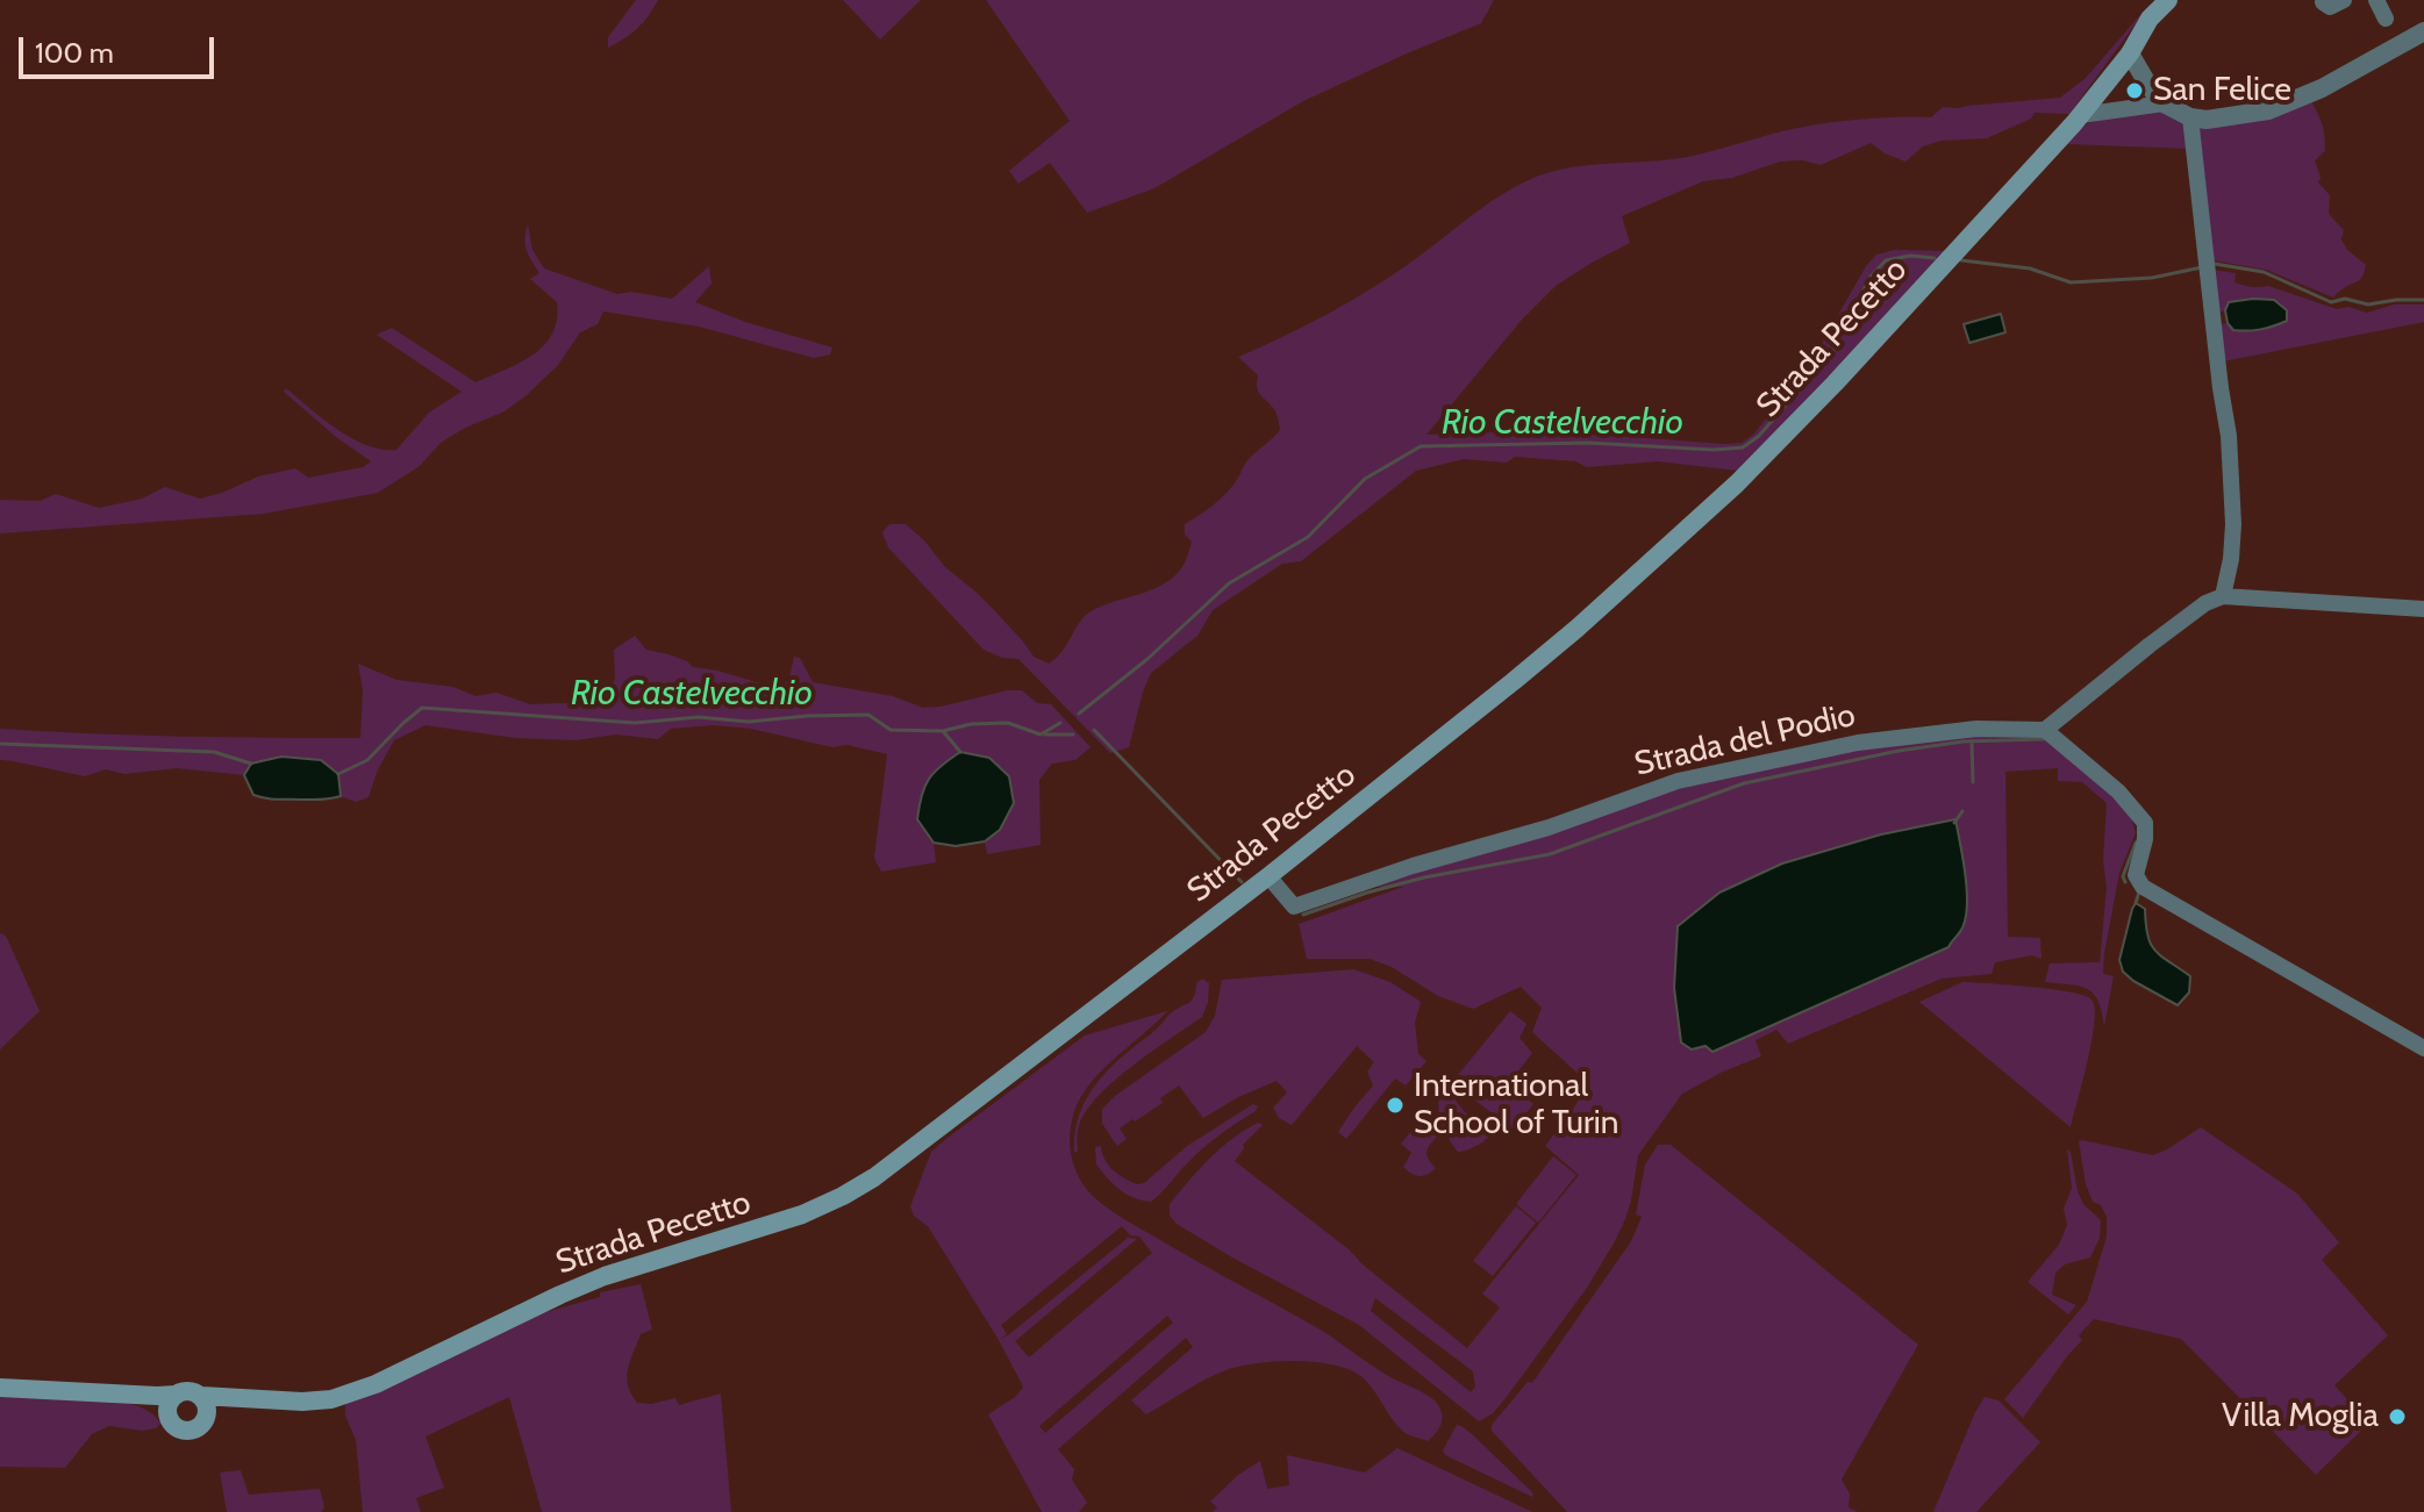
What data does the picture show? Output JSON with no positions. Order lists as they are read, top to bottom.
{
  "streets": {
    "main road": ["Strada Pecetto"],
    "street": ["Strada del Podio"]
  },
  "crossings": [
    ["Strada Pecetto", "Strada del Podio"]
  ],
  "water": ["Rio Castelvecchio"],
  "places": ["San Felice", "International School of Turin", "Villa Moglia"],
  "scale_bar": "100 m"
}
